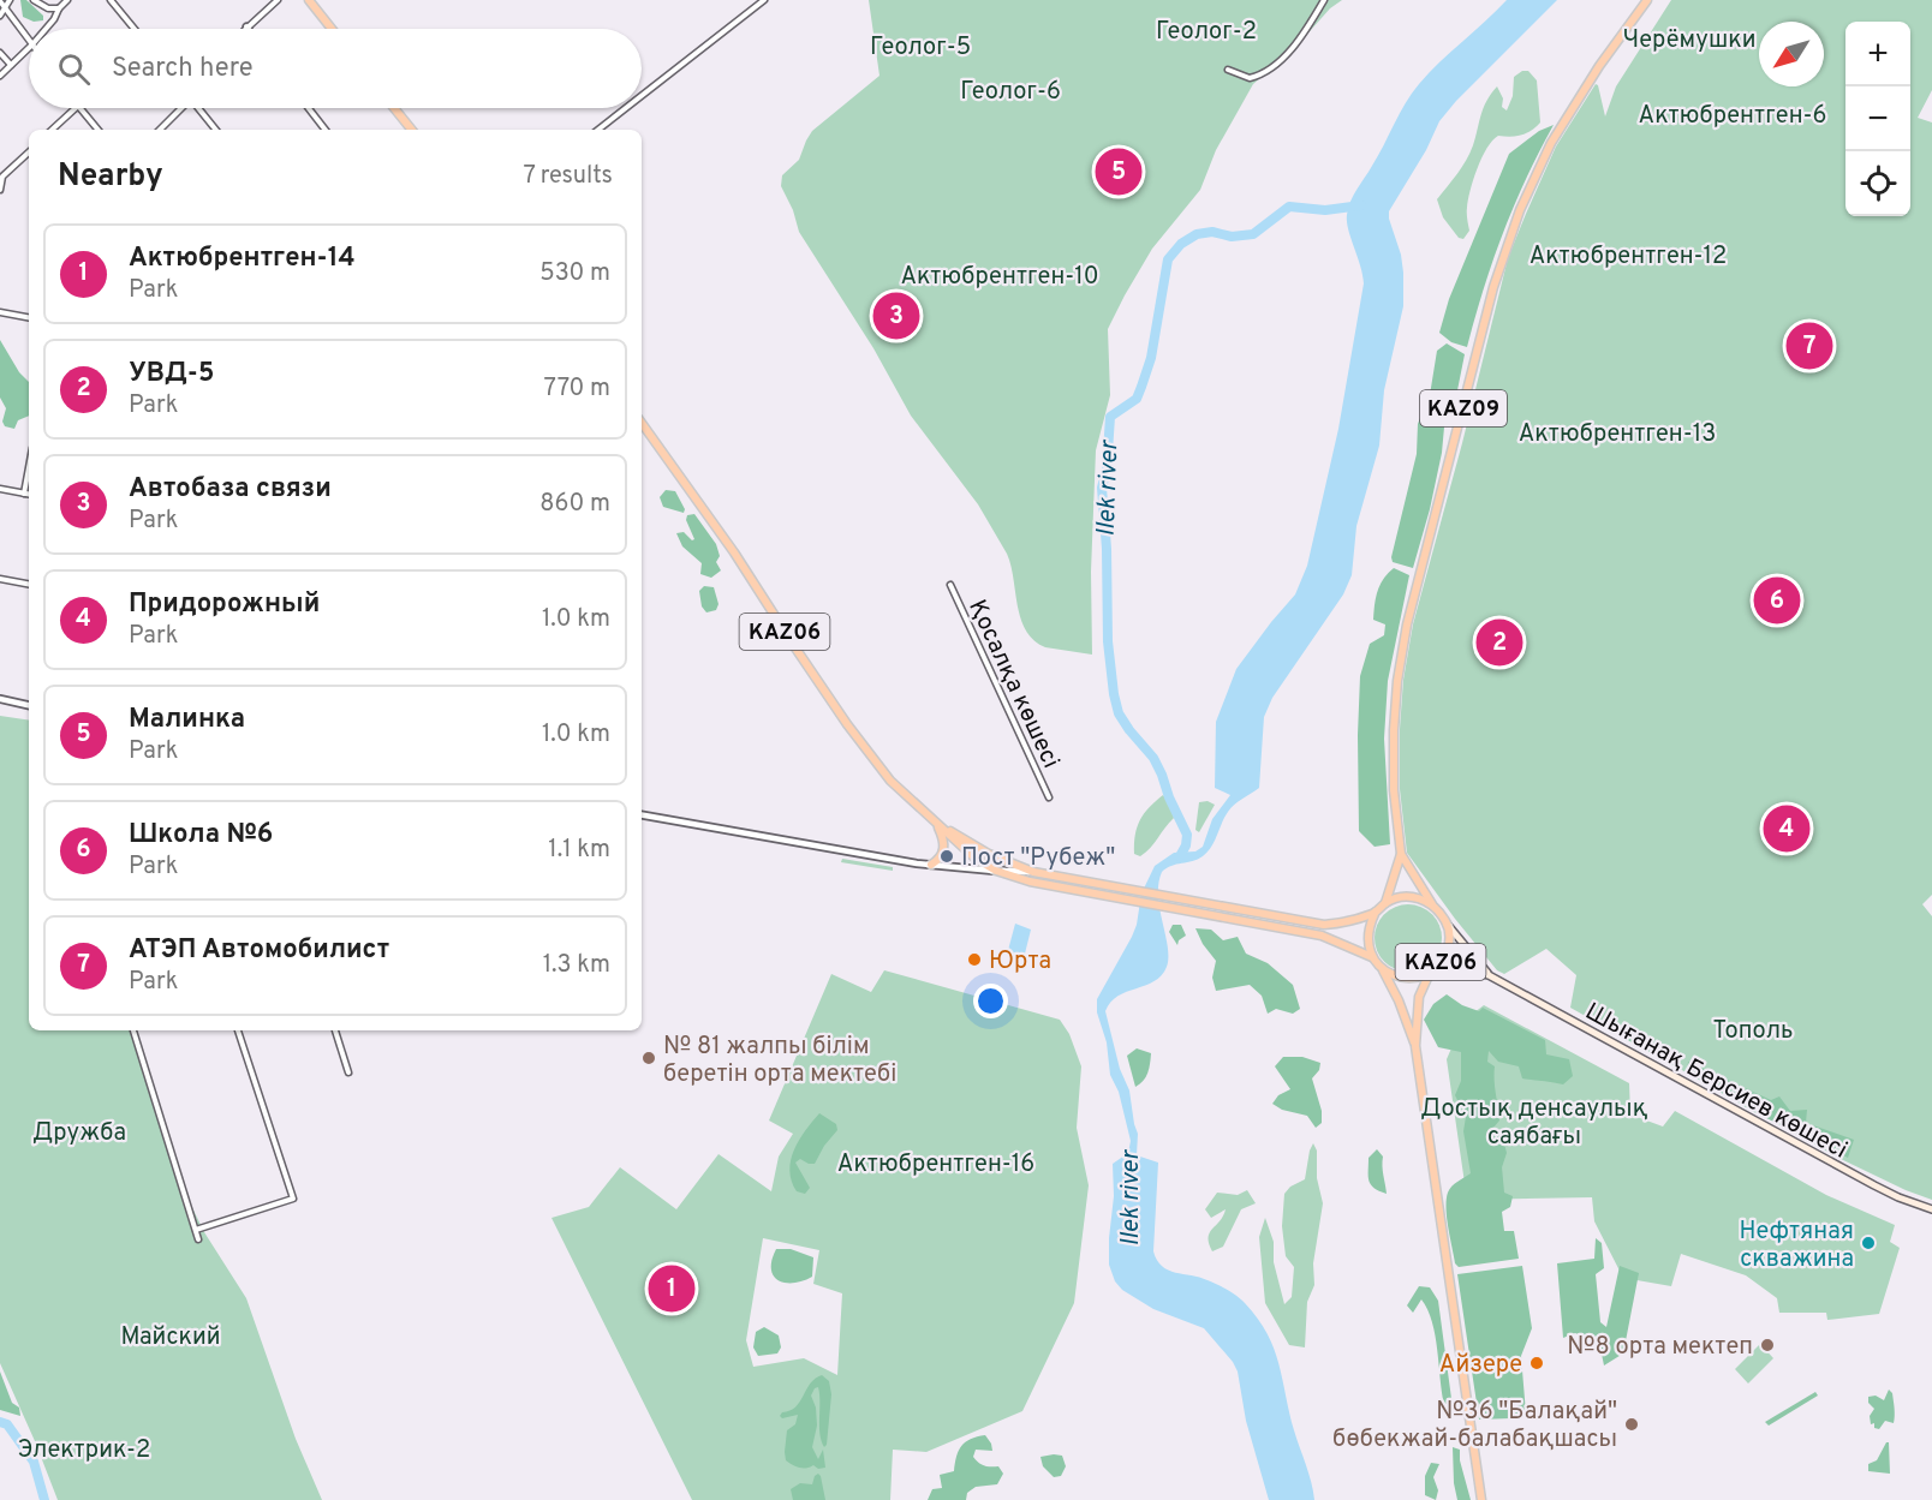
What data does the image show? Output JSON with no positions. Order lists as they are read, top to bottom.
{
  "streets": {
    "highway": ["KAZ09", "KАZ06"],
    "main road": ["Шығанақ Берсиев көшесі"],
    "street": ["Қосалқа көшесі"]
  },
  "crossings": [
    ["KAZ09", "KАZ06"]
  ],
  "water": ["Ilek river"],
  "parks": [
    "Геолог-2",
    "Черёмушки",
    "Геолог-5",
    "Геолог-6",
    "Актюбрентген-6",
    "Актюбрентген-12",
    "Актюбрентген-10",
    "Актюбрентген-13",
    "Тополь",
    "Достық денсаулық саябағы",
    "Дружба",
    "Актюбрентген-16",
    "Майский",
    "Электрик-2"
  ],
  "places": [
    "Пост \"Рубеж\"",
    "Юрта",
    "№ 81 жалпы білім беретін орта мектебі",
    "Нефтяная скважина",
    "№8 орта мектеп",
    "Айзере",
    "№36 \"Балақай\" бөбекжай-балабақшасы"
  ],
  "north": "bottom left",
  "page": {
    "map_buttons": ["+", "−"],
    "search": "Search here",
    "heading": ["Nearby", "7 results"],
    "pins": [
      "5",
      "3",
      "7",
      "6",
      "2",
      "4",
      "1"
    ],
    "list": [
      {
        "mark": "1",
        "name": "Актюбрентген-14",
        "note": "Park",
        "value": "530 m"
      },
      {
        "mark": "2",
        "name": "УВД-5",
        "note": "Park",
        "value": "770 m"
      },
      {
        "mark": "3",
        "name": "Автобаза связи",
        "note": "Park",
        "value": "860 m"
      },
      {
        "mark": "4",
        "name": "Придорожный",
        "note": "Park",
        "value": "1.0 km"
      },
      {
        "mark": "5",
        "name": "Малинка",
        "note": "Park",
        "value": "1.0 km"
      },
      {
        "mark": "6",
        "name": "Школа №6",
        "note": "Park",
        "value": "1.1 km"
      },
      {
        "mark": "7",
        "name": "АТЭП Автомобилист",
        "note": "Park",
        "value": "1.3 km"
      }
    ]
  }
}
